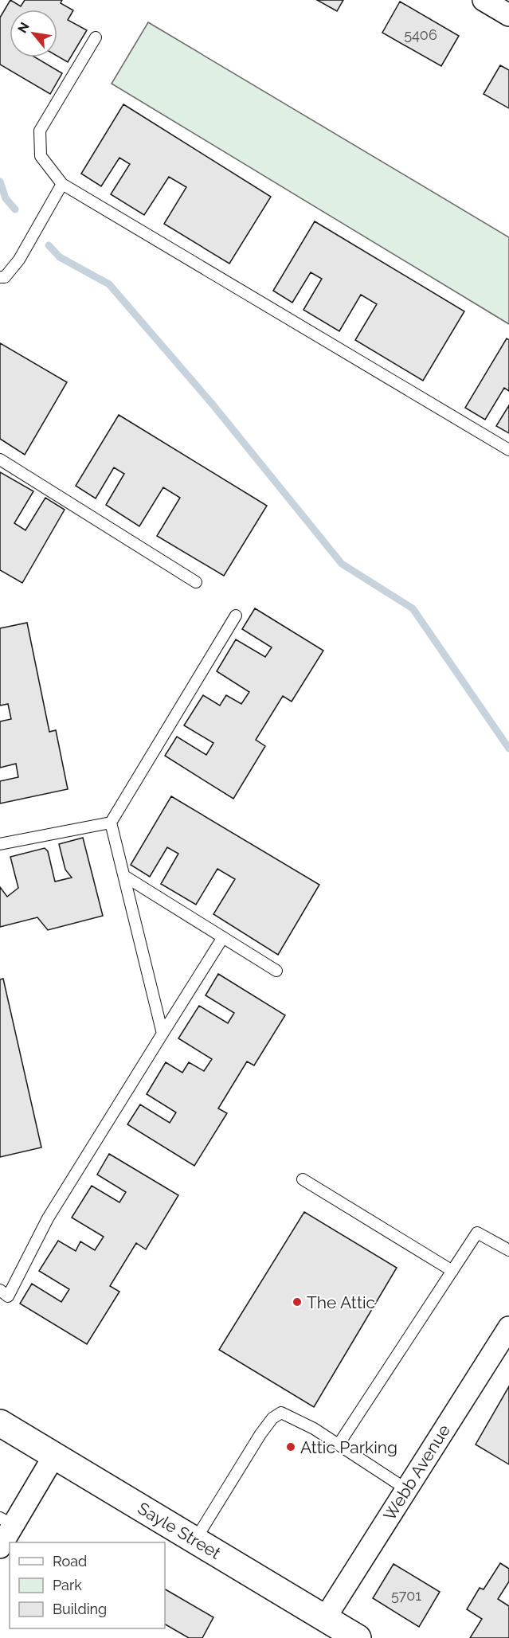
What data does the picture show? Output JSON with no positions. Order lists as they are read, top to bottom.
{
  "streets": {
    "street": ["Webb Avenue", "Sayle Street"]
  },
  "crossings": [
    ["Webb Avenue", "Sayle Street"]
  ],
  "places": ["The Attic", "Attic Parking"],
  "house_numbers": ["5406", "5701"],
  "legend": ["Road", "Park", "Building"],
  "north": "top left"
}
